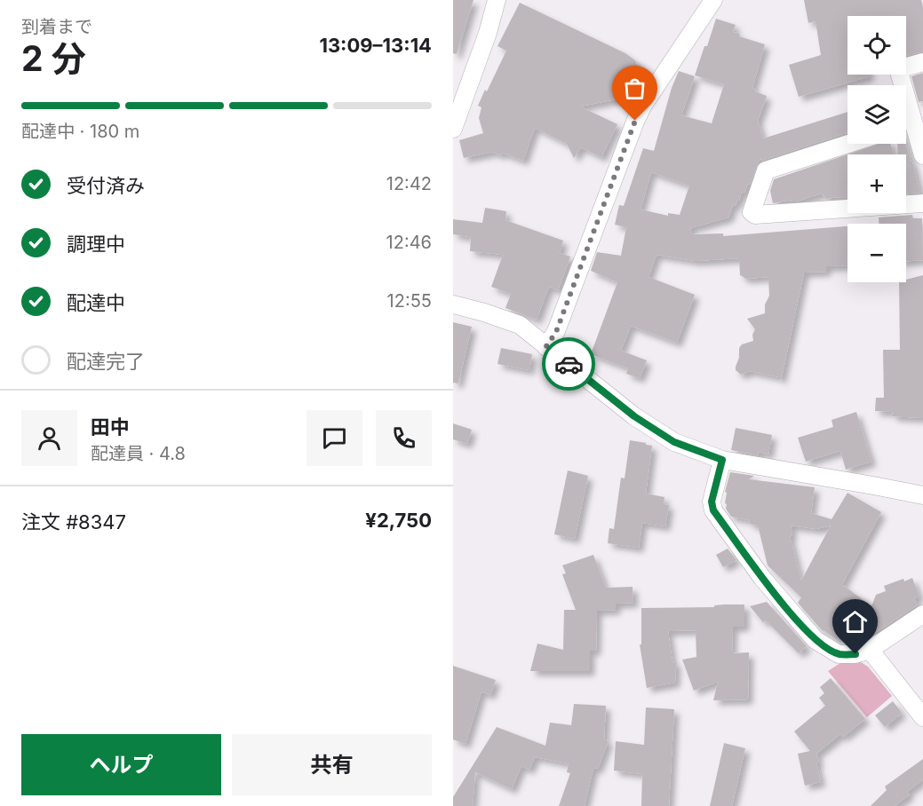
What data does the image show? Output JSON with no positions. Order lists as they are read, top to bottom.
{
  "page": {
    "heading": ["2 分", "到着まで", "13:09–13:14"],
    "panel": [
      "田中",
      "配達員 · 4.8",
      "注文 #8347",
      "¥2,750"
    ],
    "map_buttons": ["+", "−"],
    "bar": "配達中 · 180 m",
    "list": [
      ["受付済み", "12:42"],
      ["調理中", "12:46"],
      ["配達中", "12:55"],
      "配達完了"
    ],
    "buttons": ["ヘルプ", "共有"]
  }
}
